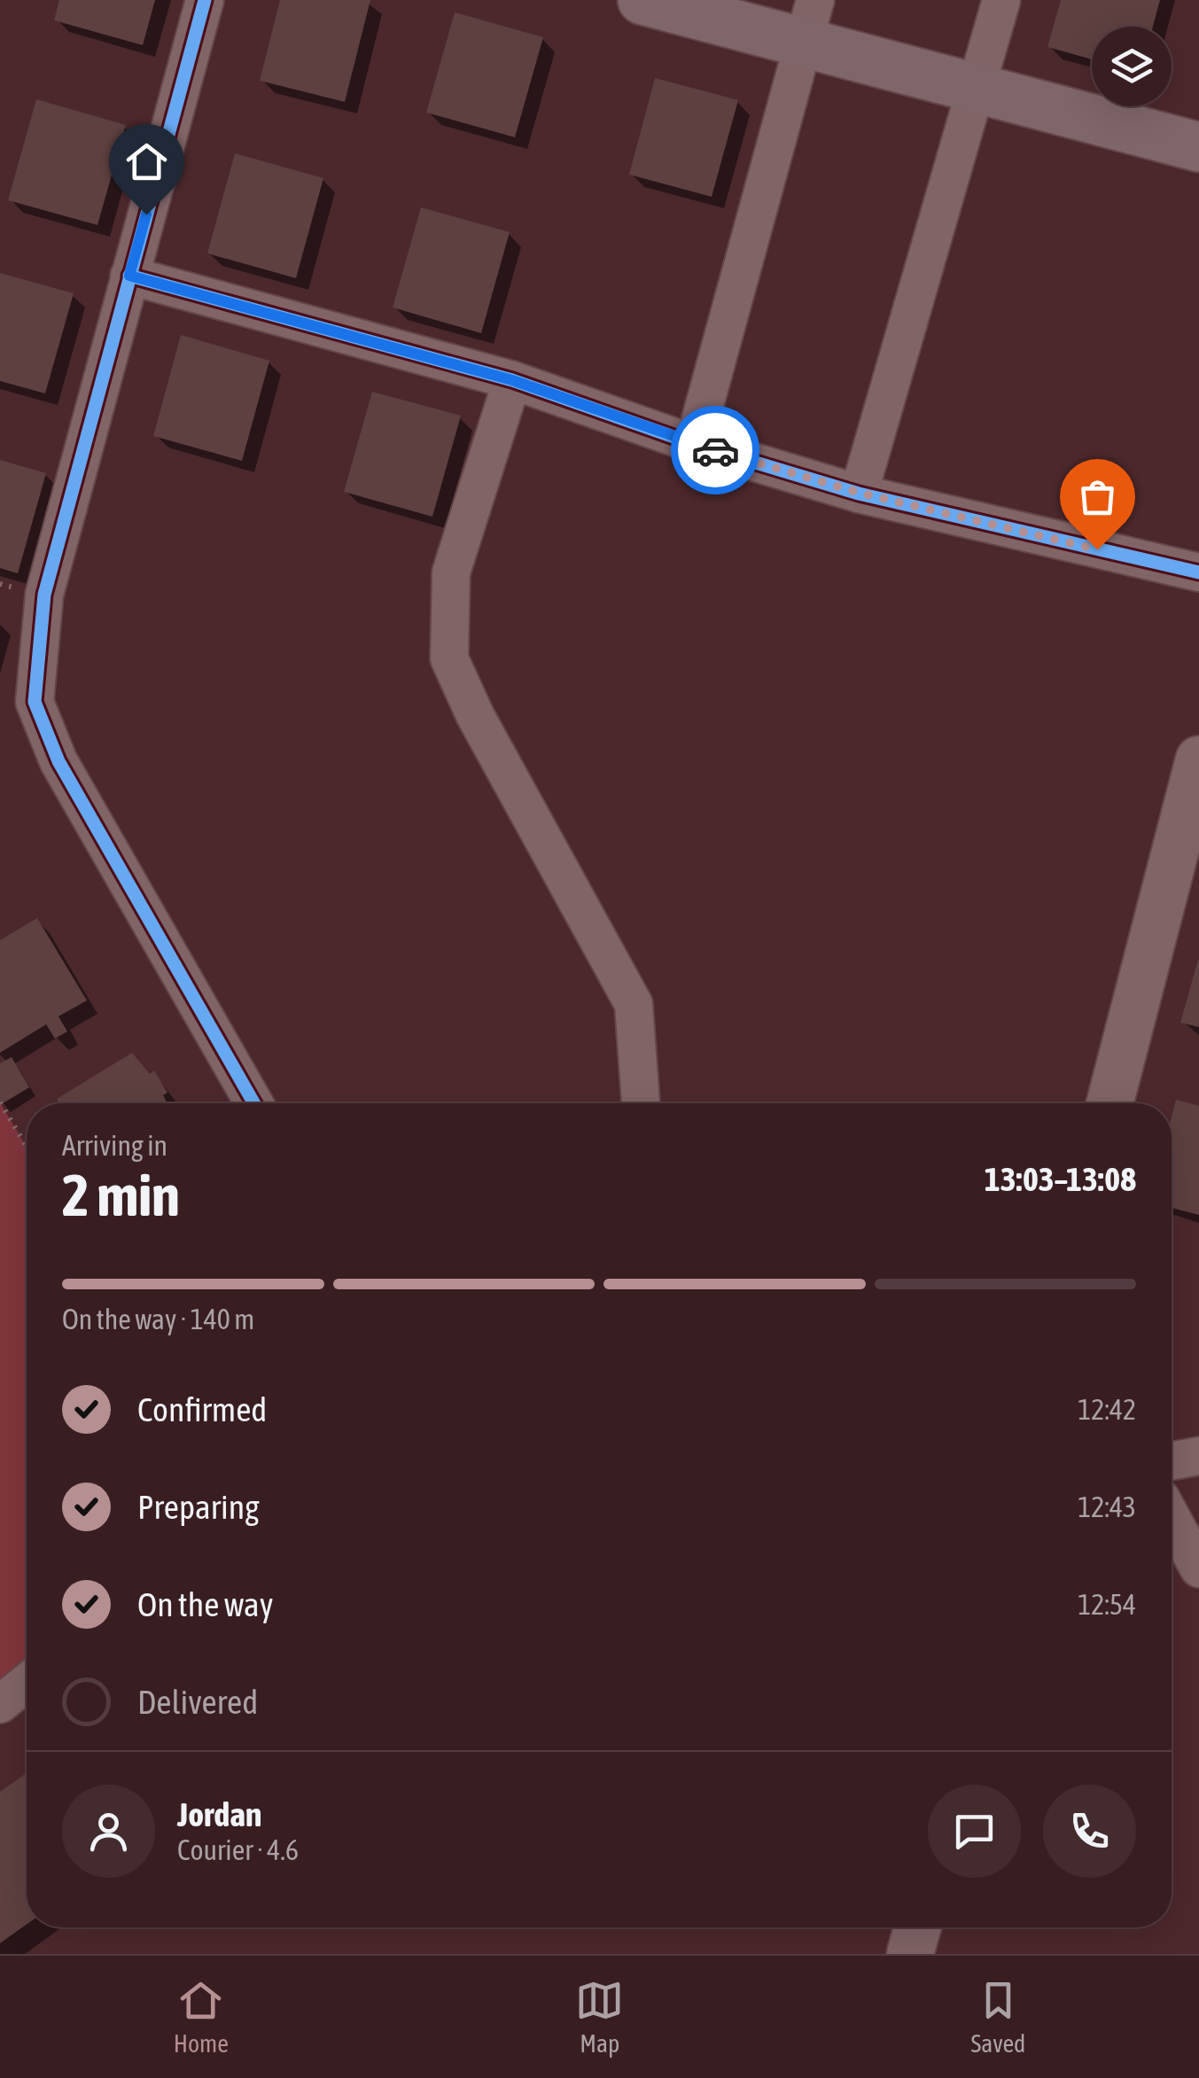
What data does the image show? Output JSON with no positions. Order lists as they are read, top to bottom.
{
  "page": {
    "heading": ["2 min", "Arriving in", "13:03–13:08"],
    "panel": ["Jordan", "Courier · 4.6"],
    "bar": "On the way · 140 m",
    "list": [
      ["Confirmed", "12:42"],
      ["Preparing", "12:43"],
      ["On the way", "12:54"],
      "Delivered"
    ],
    "tabs": ["Home", "Map", "Saved"]
  }
}
